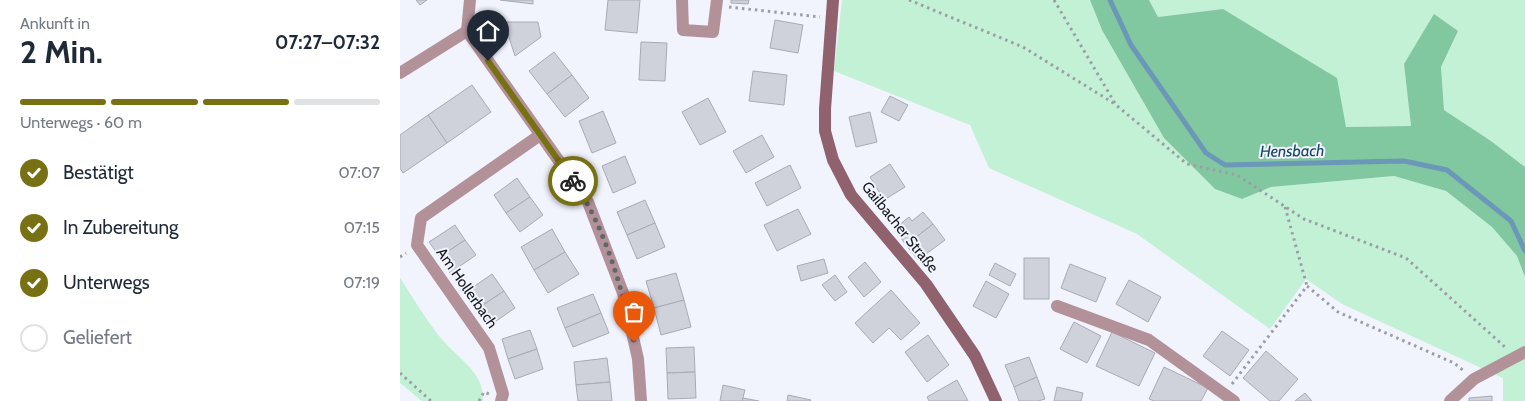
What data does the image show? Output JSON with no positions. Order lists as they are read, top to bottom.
{
  "streets": {
    "street": ["Gailbacher Straße", "Am Hollerbach"]
  },
  "water": ["Hensbach"],
  "page": {
    "heading": ["2 Min.", "Ankunft in", "07:27–07:32"],
    "bar": "Unterwegs · 60 m",
    "list": [
      ["Bestätigt", "07:07"],
      ["In Zubereitung", "07:15"],
      ["Unterwegs", "07:19"],
      "Geliefert"
    ]
  }
}
